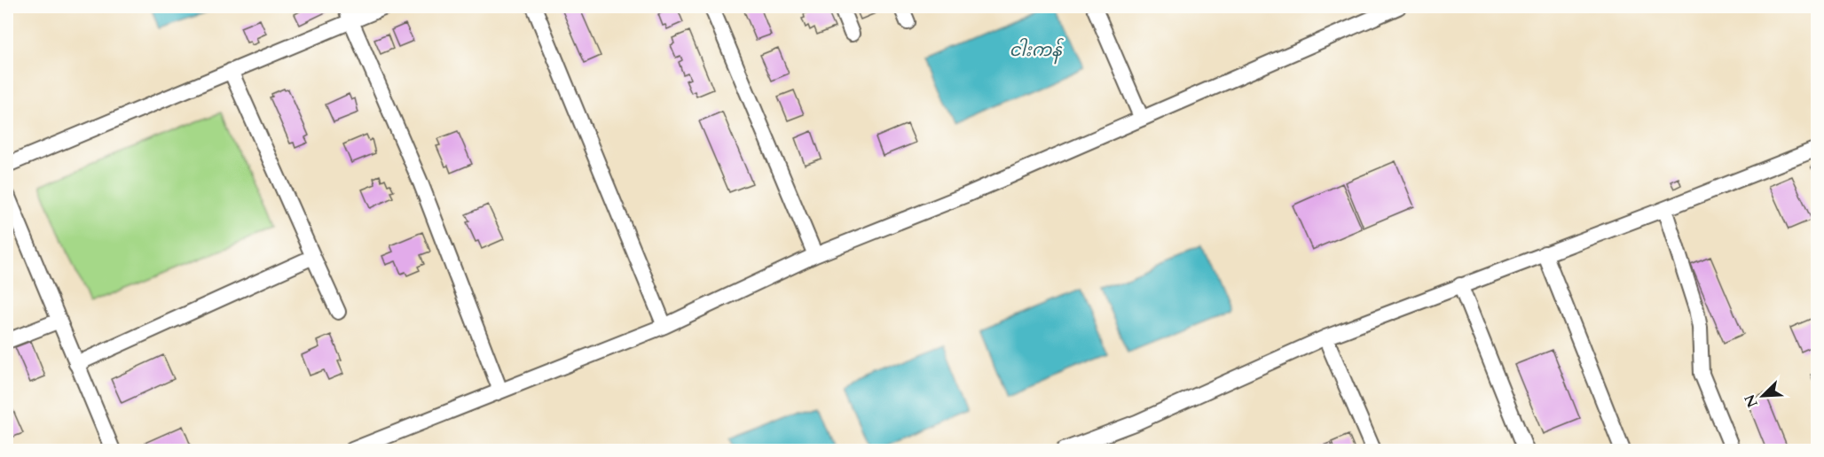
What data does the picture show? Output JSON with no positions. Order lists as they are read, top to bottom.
{
  "water": ["ငါးကန်"],
  "north": "bottom left"
}
